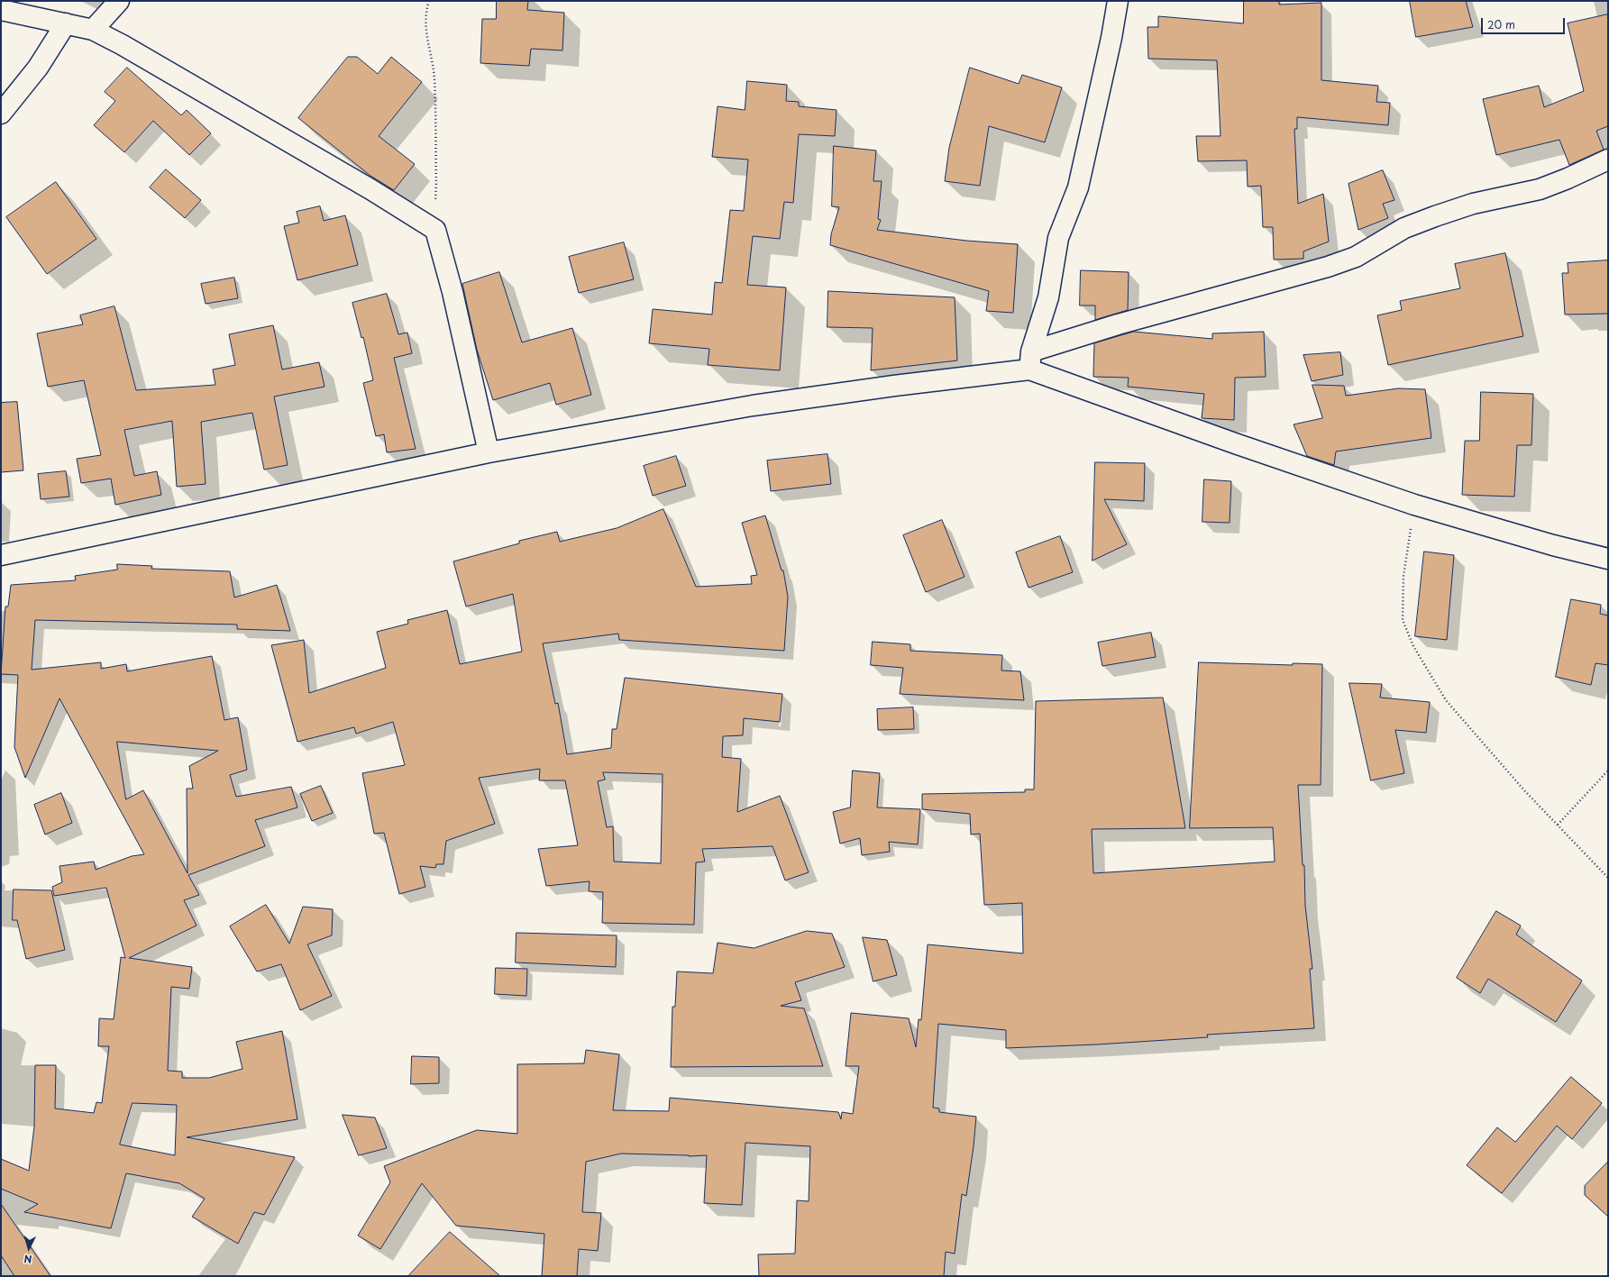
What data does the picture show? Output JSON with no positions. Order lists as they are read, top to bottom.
{
  "scale_bar": "20 m",
  "north": "bottom"
}
